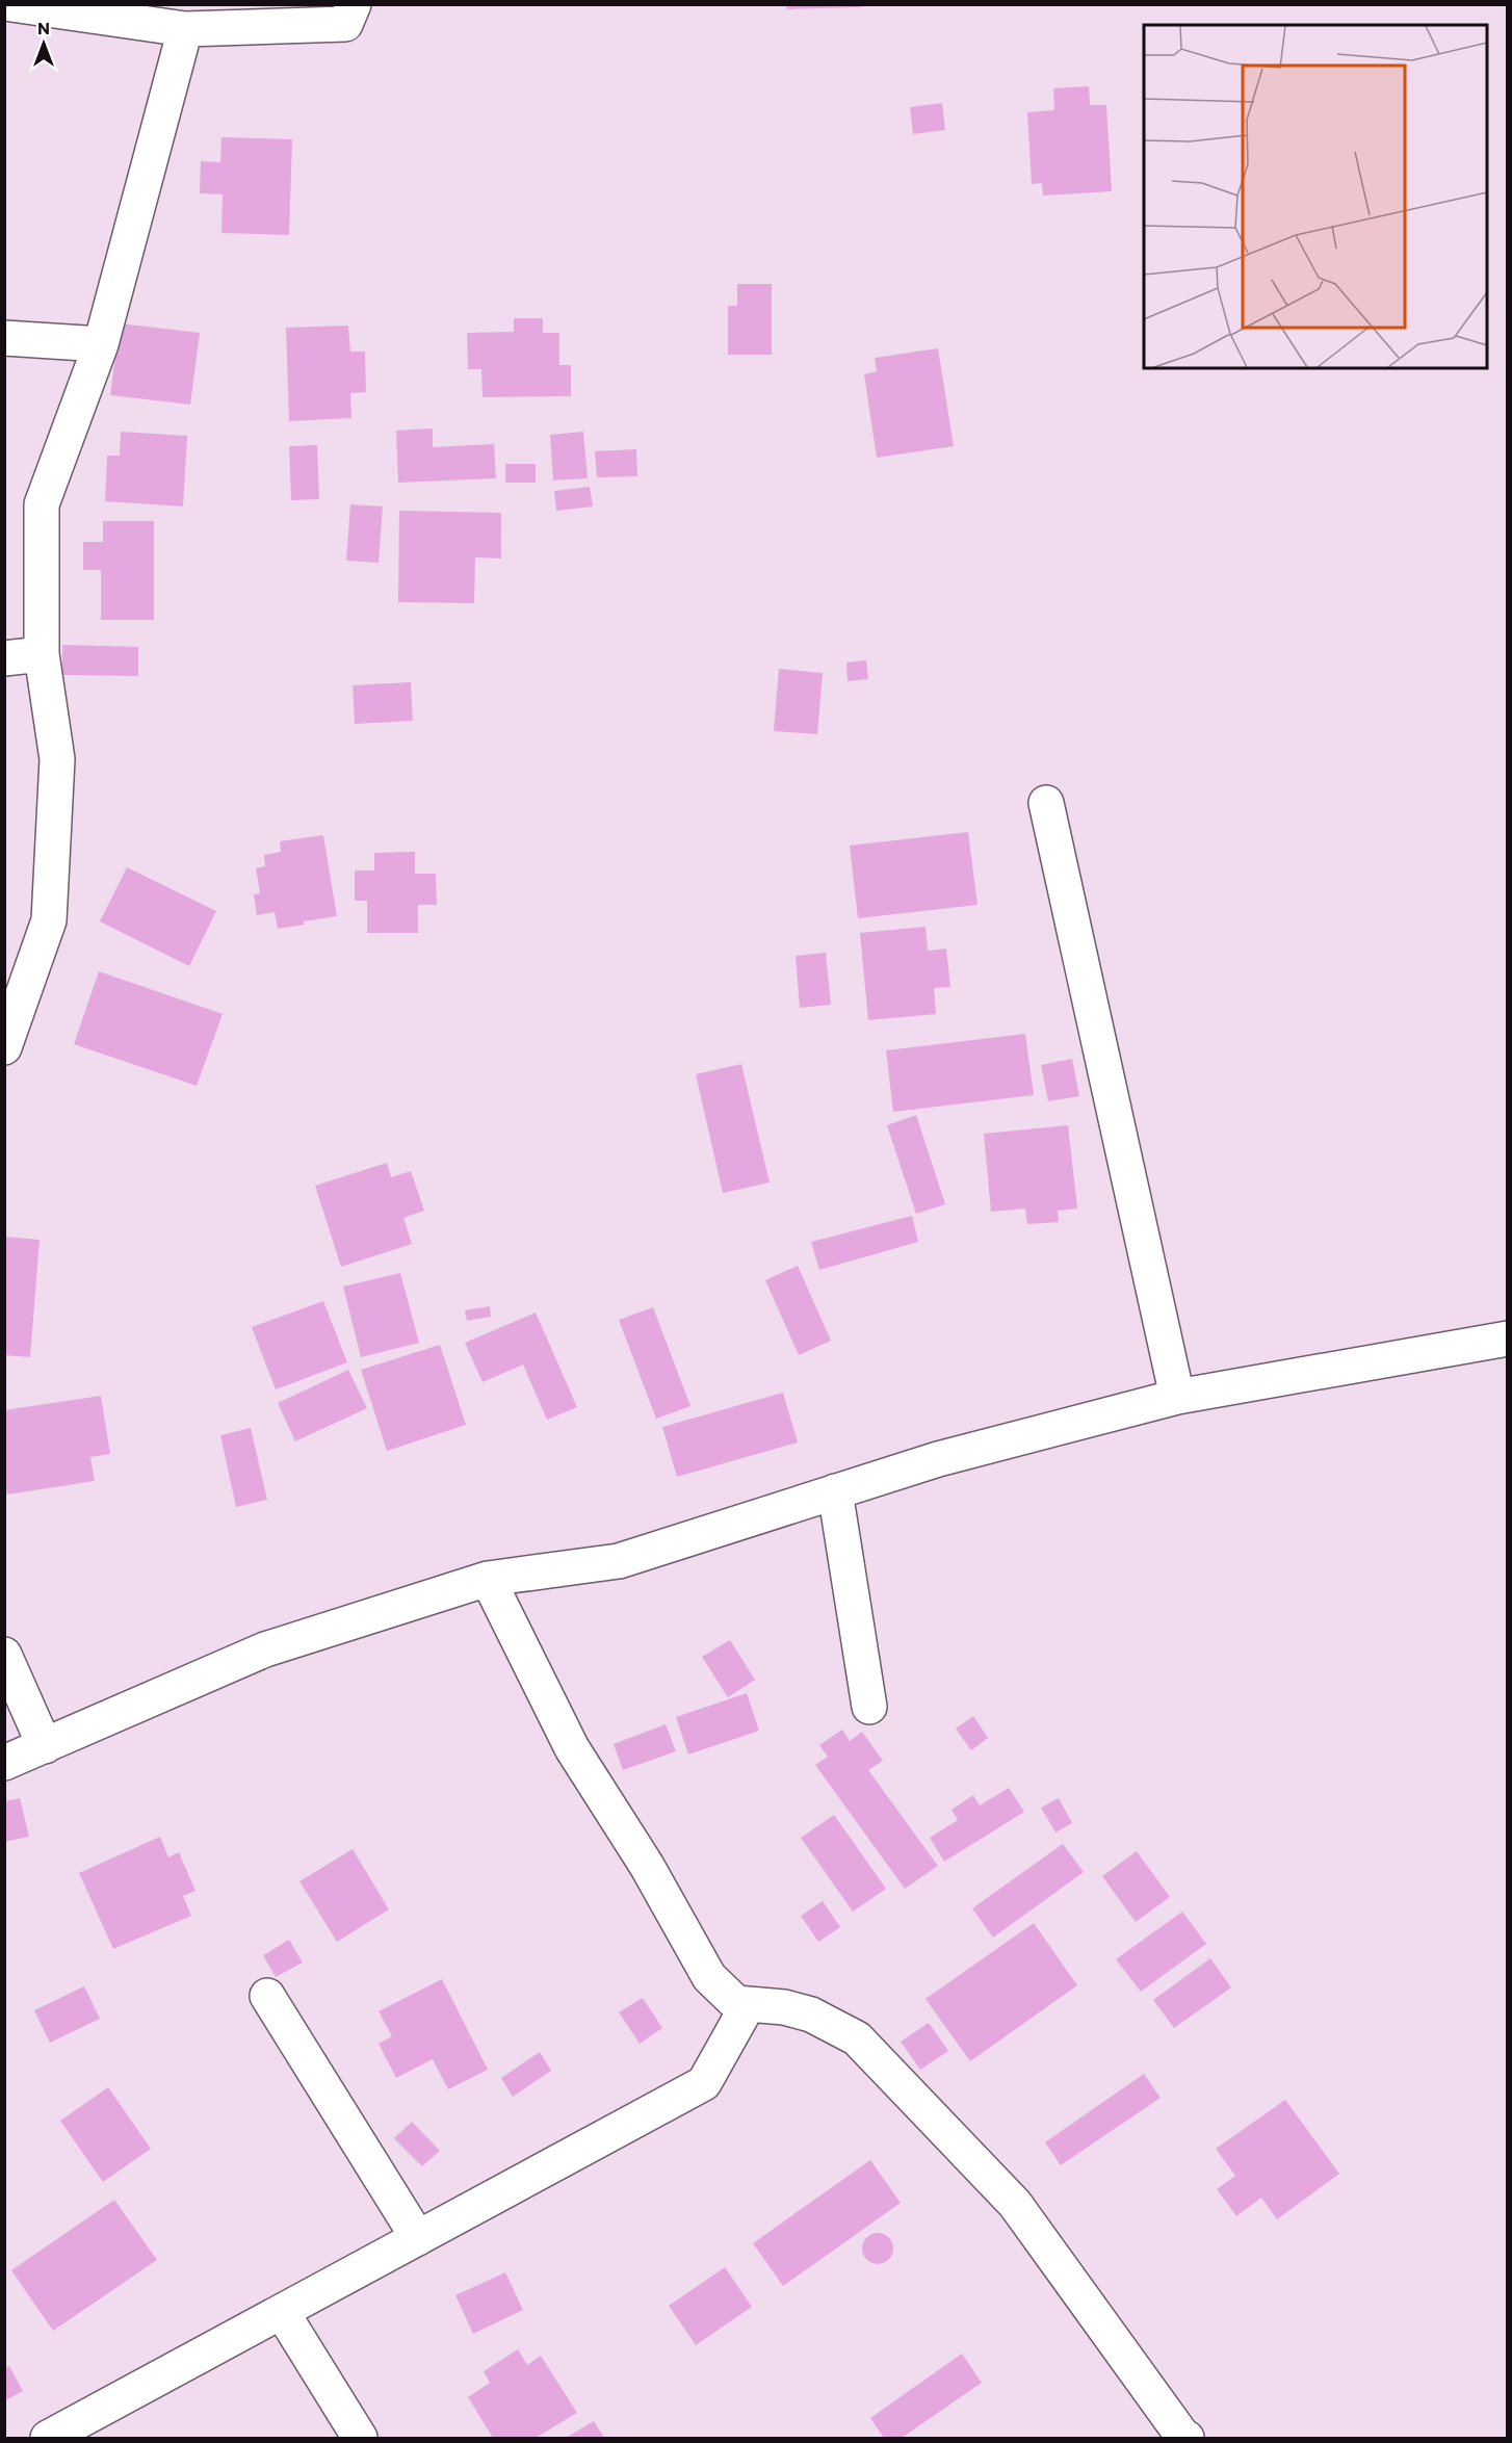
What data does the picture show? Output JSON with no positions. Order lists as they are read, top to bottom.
{
  "north": "top"
}
